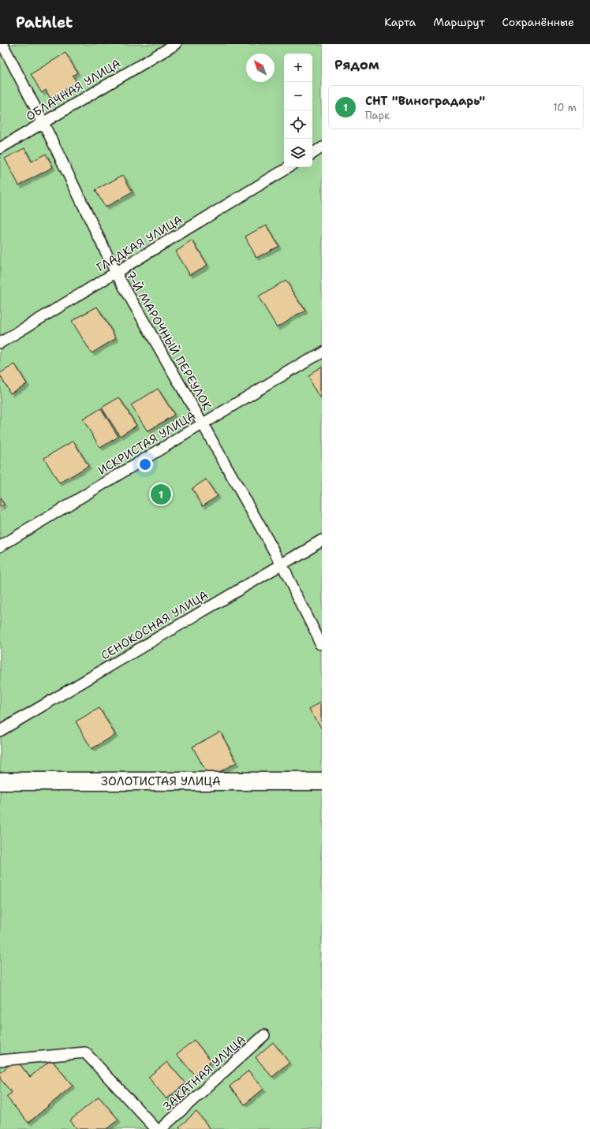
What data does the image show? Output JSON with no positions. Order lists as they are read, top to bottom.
{
  "streets": {
    "street": ["ЗОЛОТИСТАЯ УЛИЦА"],
    "lane": [
      "ОБЛАЧНАЯ УЛИЦА",
      "ГЛАДКАЯ УЛИЦА",
      "7-Й МАРОЧНЫЙ ПЕРЕУЛОК",
      "ИСКРИСТАЯ УЛИЦА",
      "СЕНОКОСНАЯ УЛИЦА",
      "ЗАКАТНАЯ УЛИЦА"
    ]
  },
  "crossings": [
    ["ОБЛАЧНАЯ УЛИЦА", "7-Й МАРОЧНЫЙ ПЕРЕУЛОК"],
    ["ГЛАДКАЯ УЛИЦА", "7-Й МАРОЧНЫЙ ПЕРЕУЛОК"],
    ["7-Й МАРОЧНЫЙ ПЕРЕУЛОК", "ИСКРИСТАЯ УЛИЦА"],
    ["7-Й МАРОЧНЫЙ ПЕРЕУЛОК", "СЕНОКОСНАЯ УЛИЦА"]
  ],
  "north": "top left",
  "page": {
    "header": "Pathlet",
    "nav": ["Карта", "Маршрут", "Сохранённые"],
    "heading": "Рядом",
    "map_buttons": ["+", "−"],
    "list": [
      {
        "mark": "1",
        "name": "СНТ \"Виноградарь\"",
        "note": "Парк",
        "value": "10 m"
      }
    ],
    "pins": "1"
  }
}
